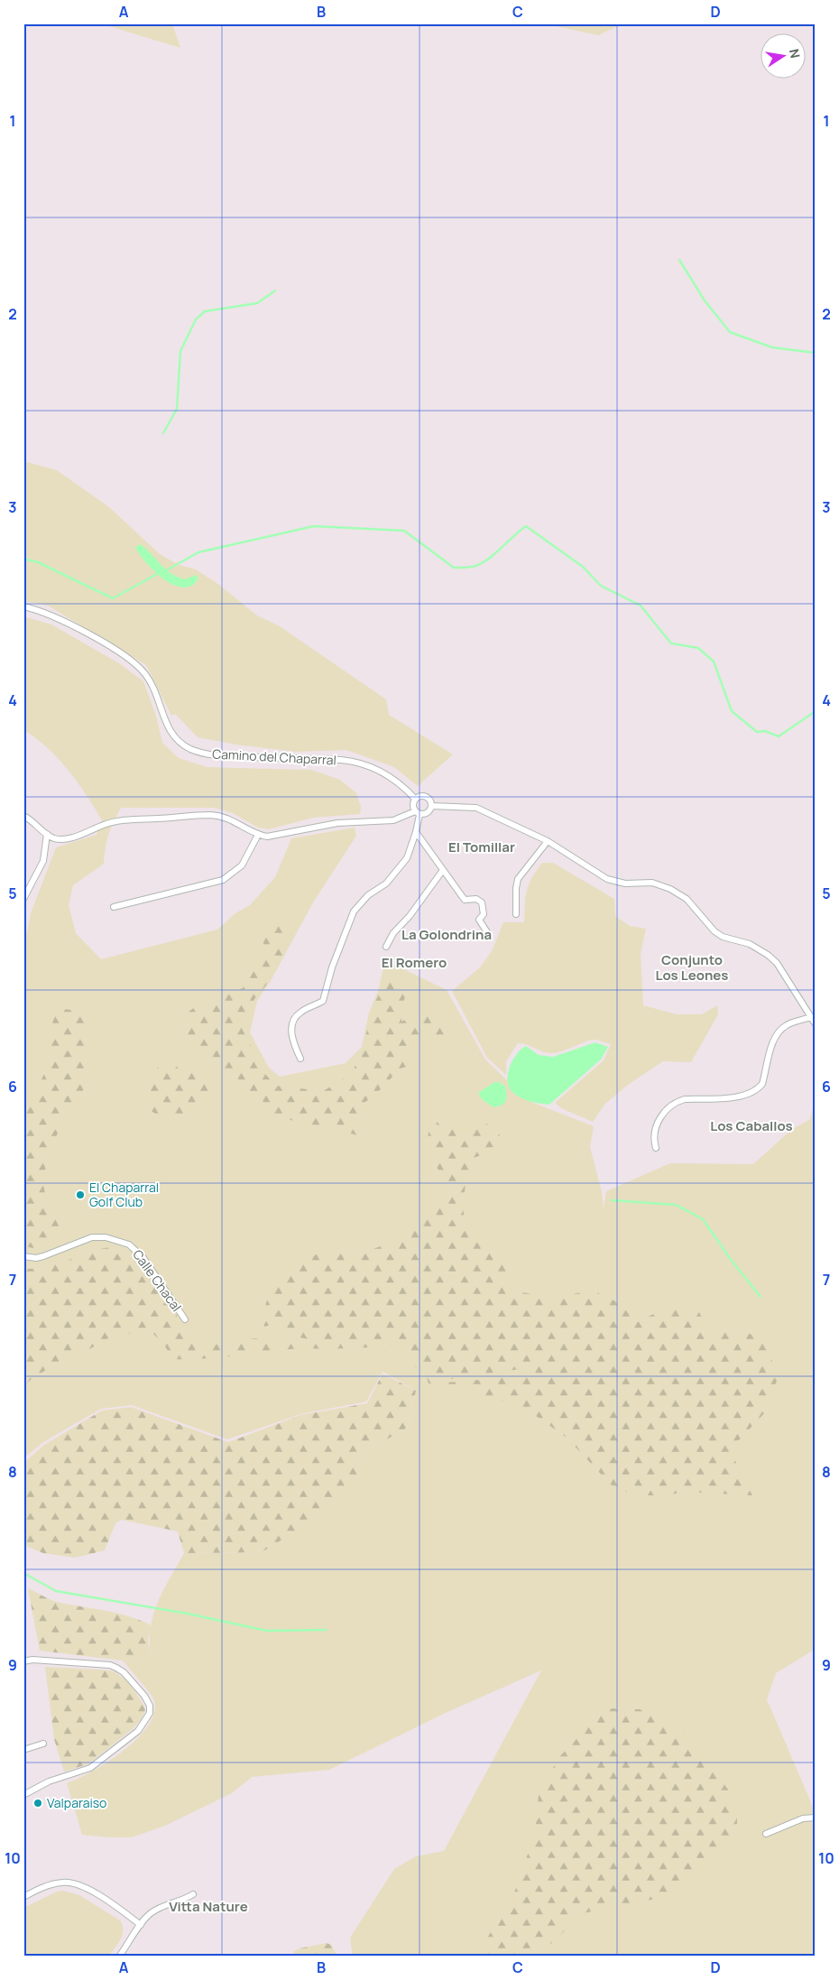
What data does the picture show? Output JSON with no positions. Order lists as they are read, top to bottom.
{
  "streets": {
    "street": ["Camino del Chaparral", "Calle Chacal"]
  },
  "districts": [
    "El Tomillar",
    "La Golondrina",
    "Conjunto Los Leones",
    "El Romero",
    "Los Caballos",
    "Vitta Nature"
  ],
  "places": ["El Chaparral Golf Club", "Valparaiso"],
  "north": "right",
  "grid": {
    "columns": [
      "A",
      "B",
      "C",
      "D"
    ],
    "rows": [
      "1",
      "2",
      "3",
      "4",
      "5",
      "6",
      "7",
      "8",
      "9",
      "10"
    ]
  }
}
